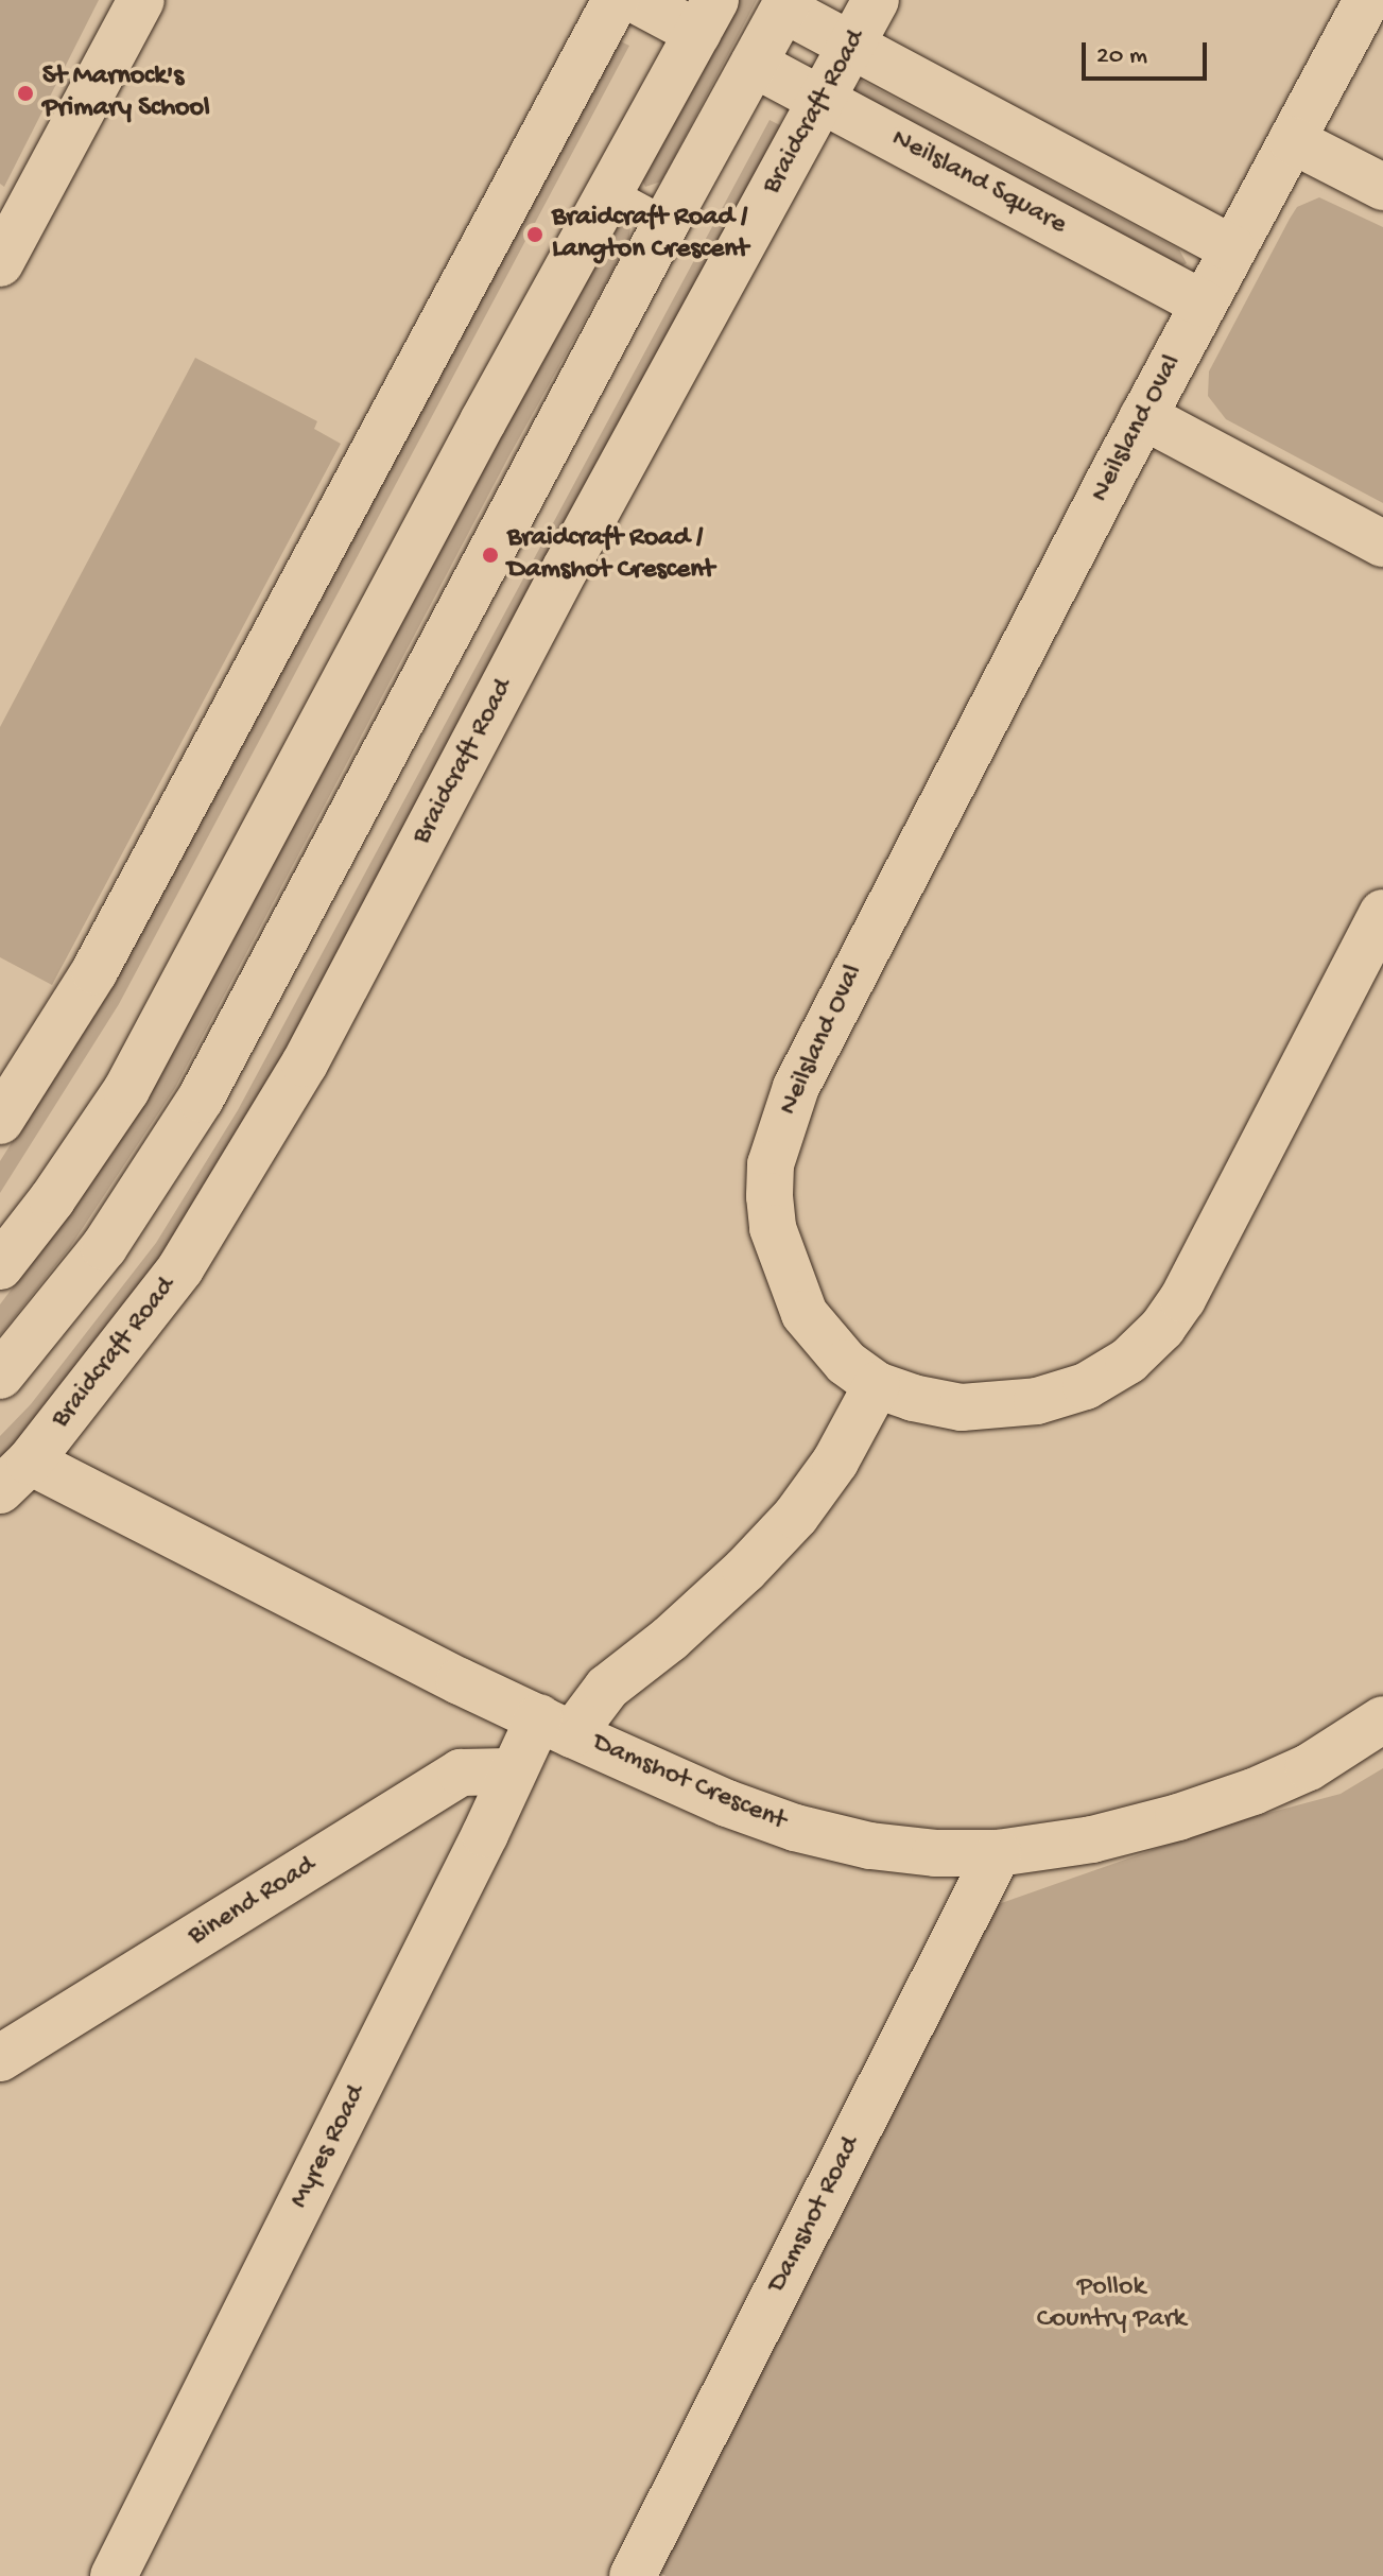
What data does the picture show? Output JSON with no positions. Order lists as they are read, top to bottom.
{
  "streets": {
    "street": [
      "Braidcraft Road",
      "Neilsland Square",
      "Neilsland Oval",
      "Damshot Crescent",
      "Binend Road",
      "Myres Road",
      "Damshot Road"
    ]
  },
  "crossings": [
    ["Braidcraft Road", "Neilsland Square"],
    ["Braidcraft Road", "Damshot Crescent"],
    ["Neilsland Square", "Neilsland Oval"],
    ["Damshot Crescent", "Myres Road"],
    ["Damshot Crescent", "Damshot Road"],
    ["Binend Road", "Myres Road"]
  ],
  "parks": ["Pollok Country Park"],
  "places": ["St Marnock's Primary School", "Braidcraft Road / Langton Crescent", "Braidcraft Road / Damshot Crescent"],
  "scale_bar": "20 m"
}
